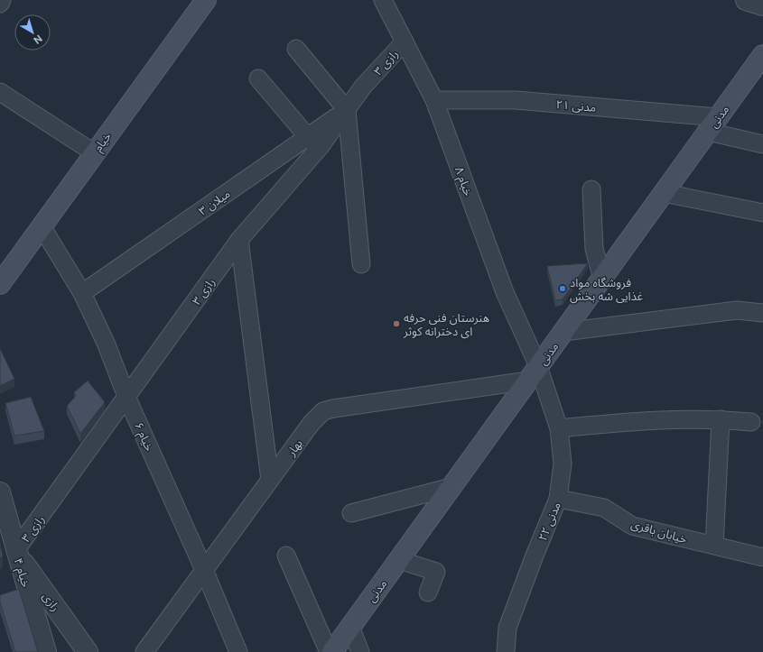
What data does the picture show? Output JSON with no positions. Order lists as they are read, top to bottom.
{
  "streets": {
    "main road": ["مدنی", "خیام"],
    "street": [
      "رازی ۳",
      "مدنی ۲۱",
      "خیام ۸",
      "میلان ۳",
      "خیام ۶",
      "بهار",
      "مدنی ۲۲",
      "خیابان باقری",
      "خیام ۴",
      "رازی"
    ]
  },
  "crossings": [
    ["رازی ۳", "خیام ۸"],
    ["رازی ۳", "میلان ۳"],
    ["رازی ۳", "خیام ۶"],
    ["رازی ۳", "خیام ۴"],
    ["رازی ۳", "رازی"],
    ["مدنی ۲۱", "مدنی"],
    ["مدنی ۲۱", "خیام ۸"],
    ["مدنی", "خیام ۸"],
    ["مدنی", "بهار"],
    ["مدنی", "مدنی ۲۲"],
    ["خیام", "خیام ۶"],
    ["خیام ۸", "بهار"],
    ["خیام ۸", "مدنی ۲۲"],
    ["میلان ۳", "خیام ۶"],
    ["خیام ۶", "بهار"],
    ["بهار", "مدنی ۲۲"],
    ["مدنی ۲۲", "خیابان باقری"],
    ["خیام ۴", "رازی"]
  ],
  "places": ["فروشگاه مواد غذایی شه بخش", "هنرستان فنی حرفه ای دخترانه کوثر"],
  "north": "bottom right"
}
